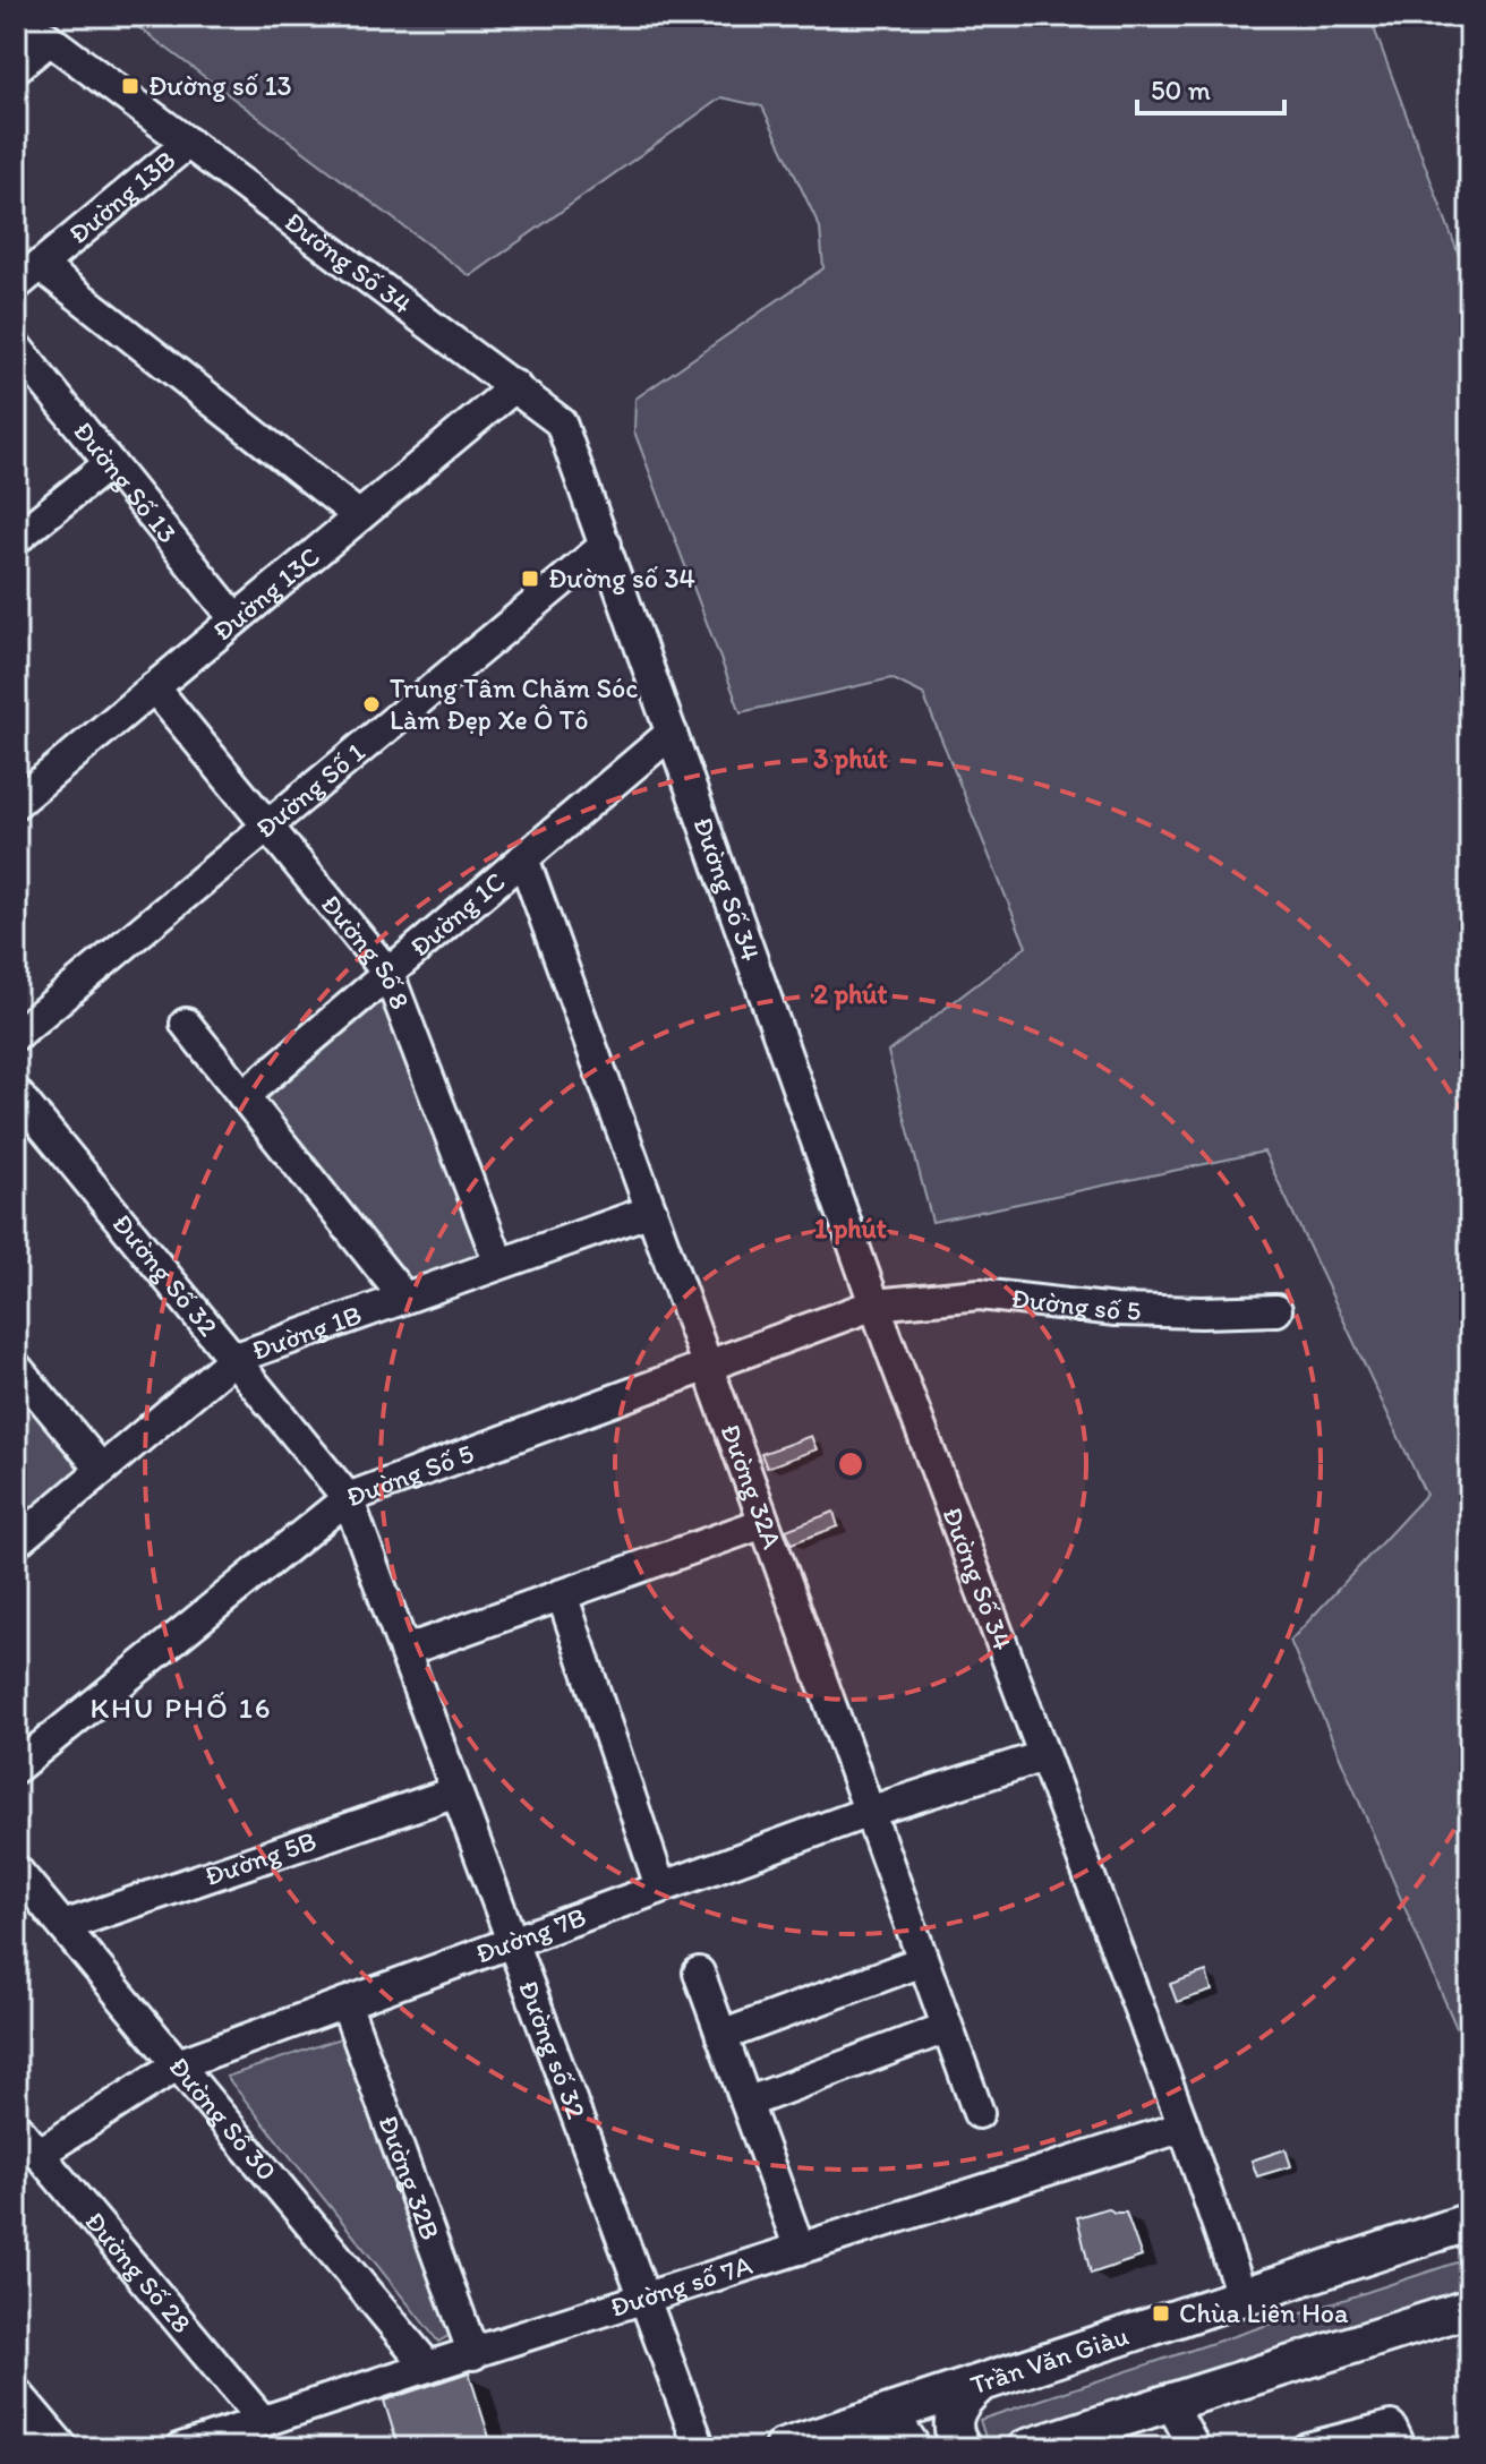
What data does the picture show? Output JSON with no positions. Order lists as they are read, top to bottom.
{
  "streets": {
    "main road": ["Trần Văn Giàu"],
    "street": [
      "Đường 13B",
      "Đường Số 34",
      "Đường Số 13",
      "Đường 13C",
      "Đường Số 1",
      "Đường 1C",
      "Đường Số 8",
      "Đường Số 32",
      "Đường số 5",
      "Đường 1B",
      "Đường Số 5",
      "Đường 32A",
      "Đường 5B",
      "Đường 7B",
      "Đường số 32",
      "Đường Số 30",
      "Đường 32B",
      "Đường Số 28",
      "Đường số 7A"
    ]
  },
  "crossings": [
    ["Đường 13B", "Đường Số 34"],
    ["Đường Số 34", "Đường 13C"],
    ["Đường Số 34", "Đường Số 1"],
    ["Đường Số 34", "Đường 1C"],
    ["Đường Số 34", "Đường số 5"],
    ["Đường Số 34", "Đường Số 5"],
    ["Đường Số 34", "Đường 7B"],
    ["Đường Số 34", "Đường số 7A"],
    ["Đường Số 34", "Trần Văn Giàu"],
    ["Đường Số 13", "Đường 13C"],
    ["Đường 13C", "Đường Số 8"],
    ["Đường Số 1", "Đường Số 8"],
    ["Đường 1C", "Đường Số 8"],
    ["Đường 1C", "Đường 32A"],
    ["Đường Số 8", "Đường 1B"],
    ["Đường Số 32", "Đường 1B"],
    ["Đường Số 32", "Đường Số 5"],
    ["Đường Số 32", "Đường số 32"],
    ["Đường số 5", "Đường Số 5"],
    ["Đường 1B", "Đường 32A"],
    ["Đường Số 5", "Đường 32A"],
    ["Đường Số 5", "Đường số 32"],
    ["Đường 32A", "Đường 7B"],
    ["Đường 5B", "Đường số 32"],
    ["Đường 5B", "Đường Số 30"],
    ["Đường 7B", "Đường số 32"],
    ["Đường 7B", "Đường Số 30"],
    ["Đường 7B", "Đường 32B"],
    ["Đường 7B", "Đường Số 28"],
    ["Đường số 32", "Đường số 7A"],
    ["Đường Số 30", "Đường số 7A"],
    ["Đường 32B", "Đường số 7A"],
    ["Đường Số 28", "Đường số 7A"]
  ],
  "districts": ["KHU PHỐ 16"],
  "places": {
    "transit": ["Đường số 13", "Đường số 34", "Chùa Liên Hoa"],
    "other": ["Trung Tâm Chăm Sóc Làm Đẹp Xe Ô Tô"]
  },
  "scale_bar": "50 m",
  "rings": ["3 phút", "2 phút", "1 phút"]
}
